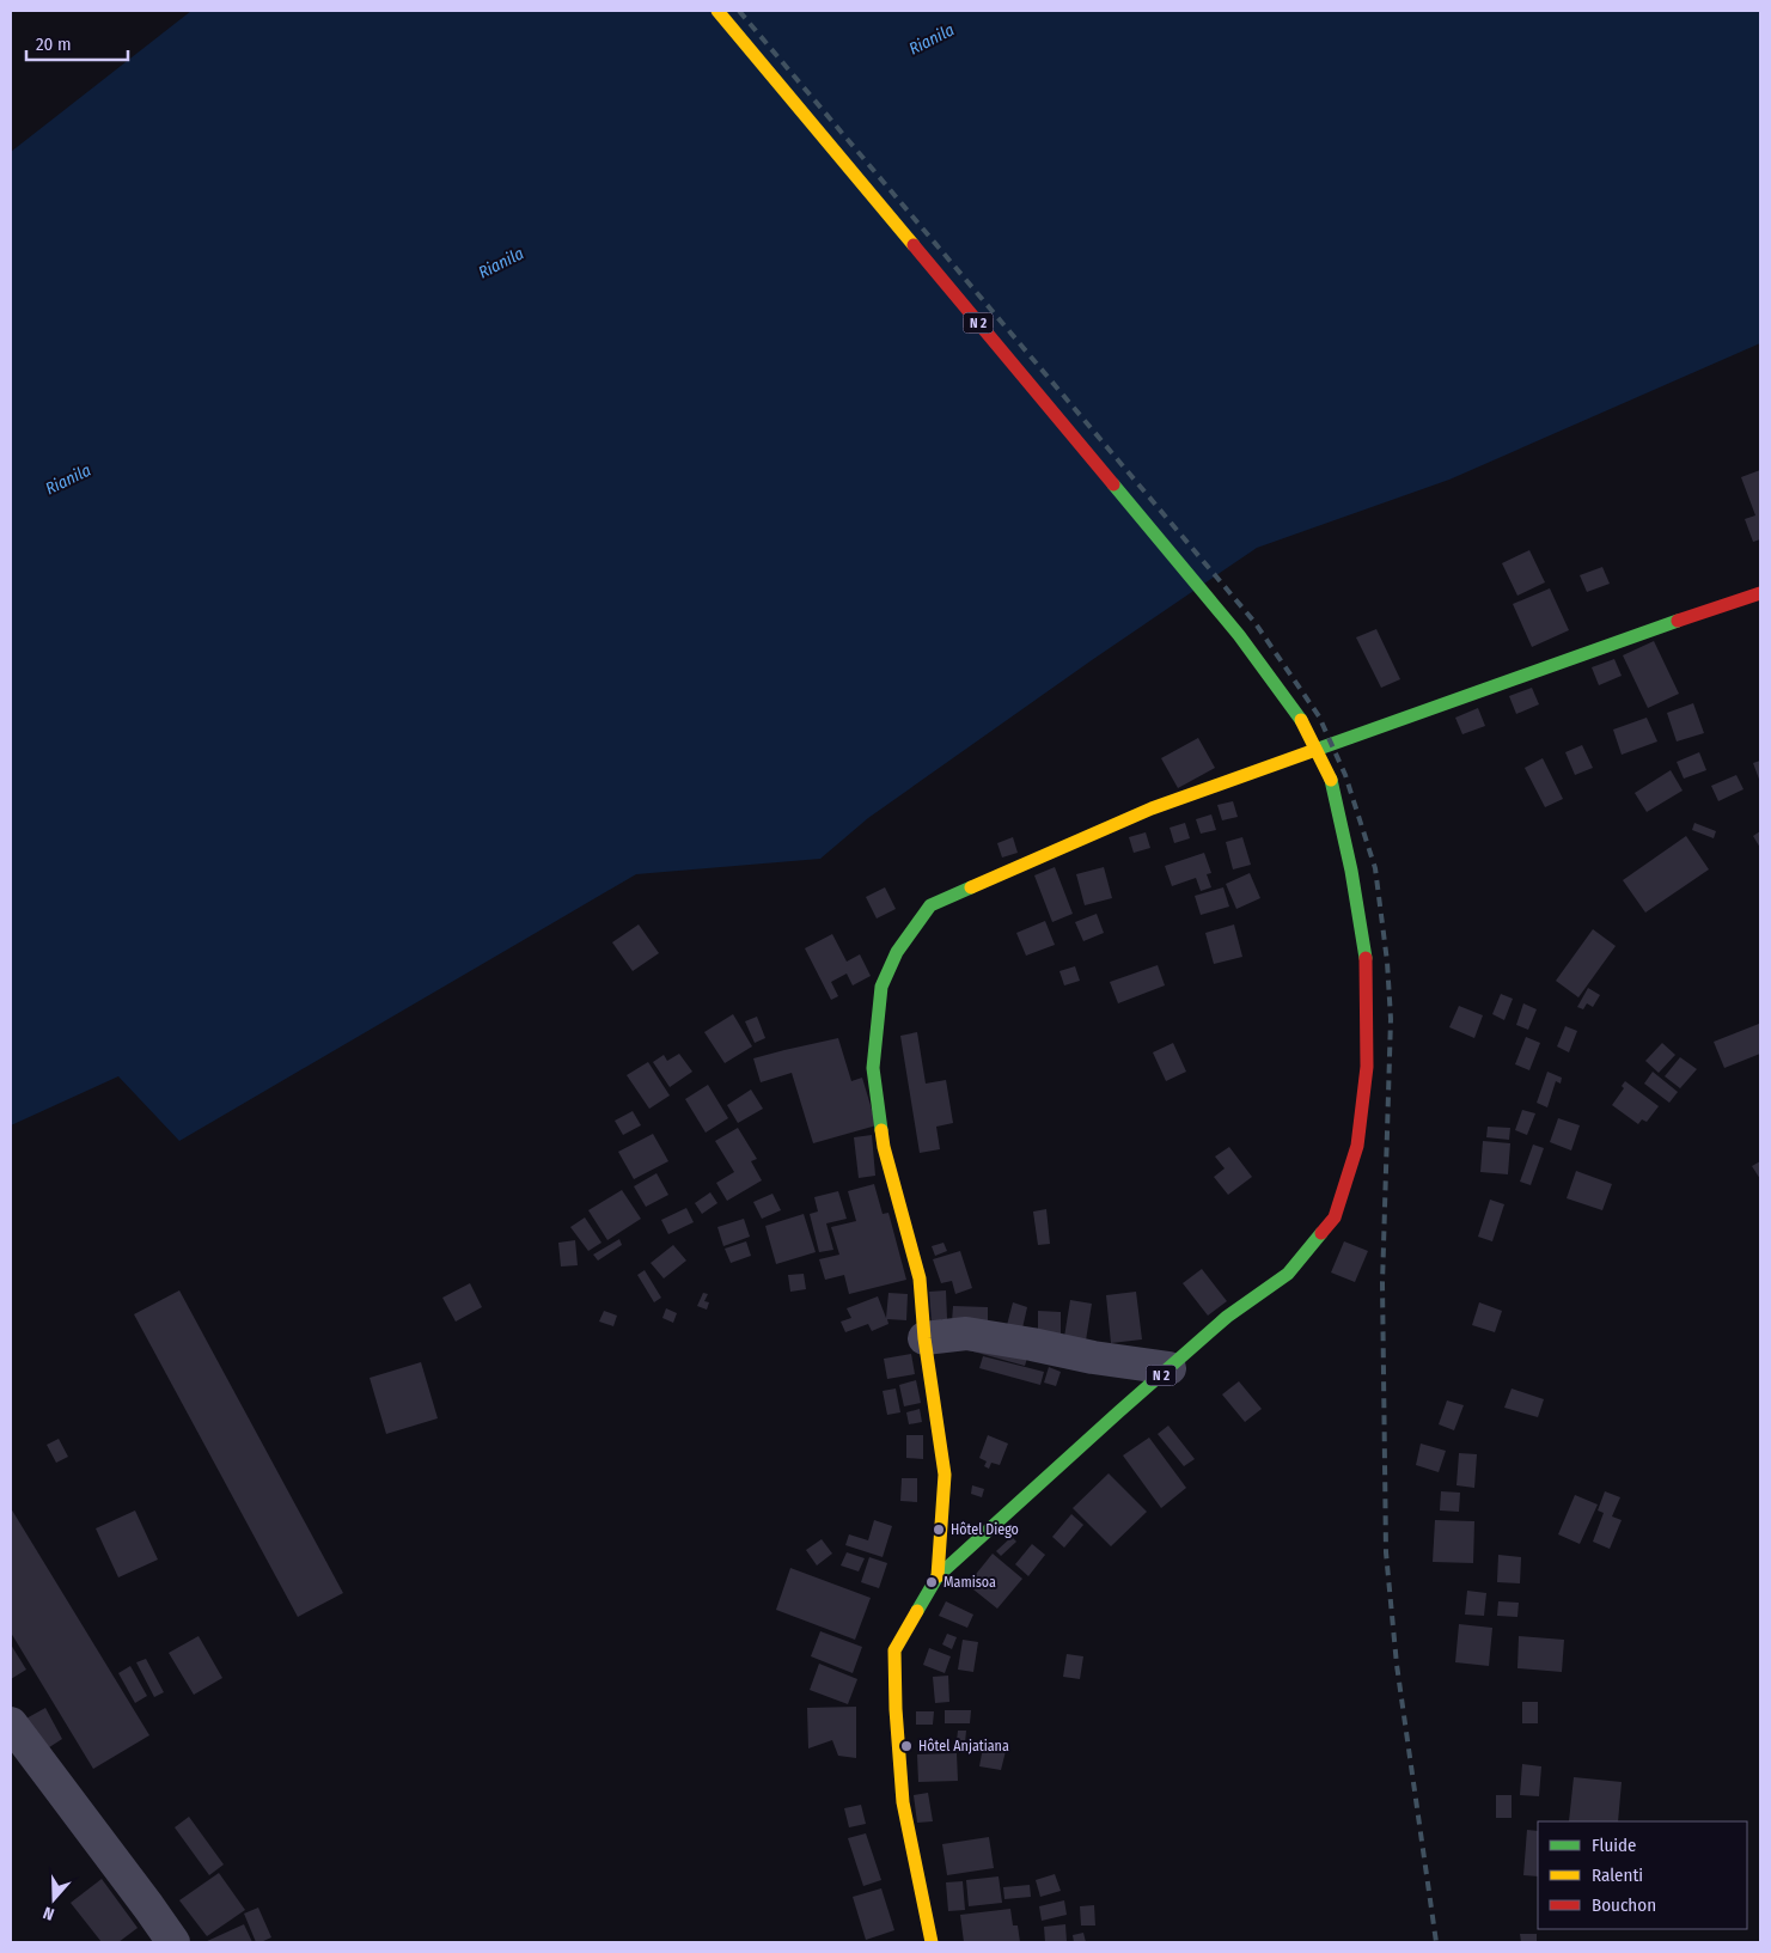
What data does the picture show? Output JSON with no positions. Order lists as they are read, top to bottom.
{
  "streets": {
    "main road": ["N 2"]
  },
  "water": ["Rianila"],
  "places": ["Hôtel Diego", "Mamisoa", "Hôtel Anjatiana"],
  "legend": ["Fluide", "Ralenti", "Bouchon"],
  "scale_bar": "20 m",
  "north": "bottom"
}
